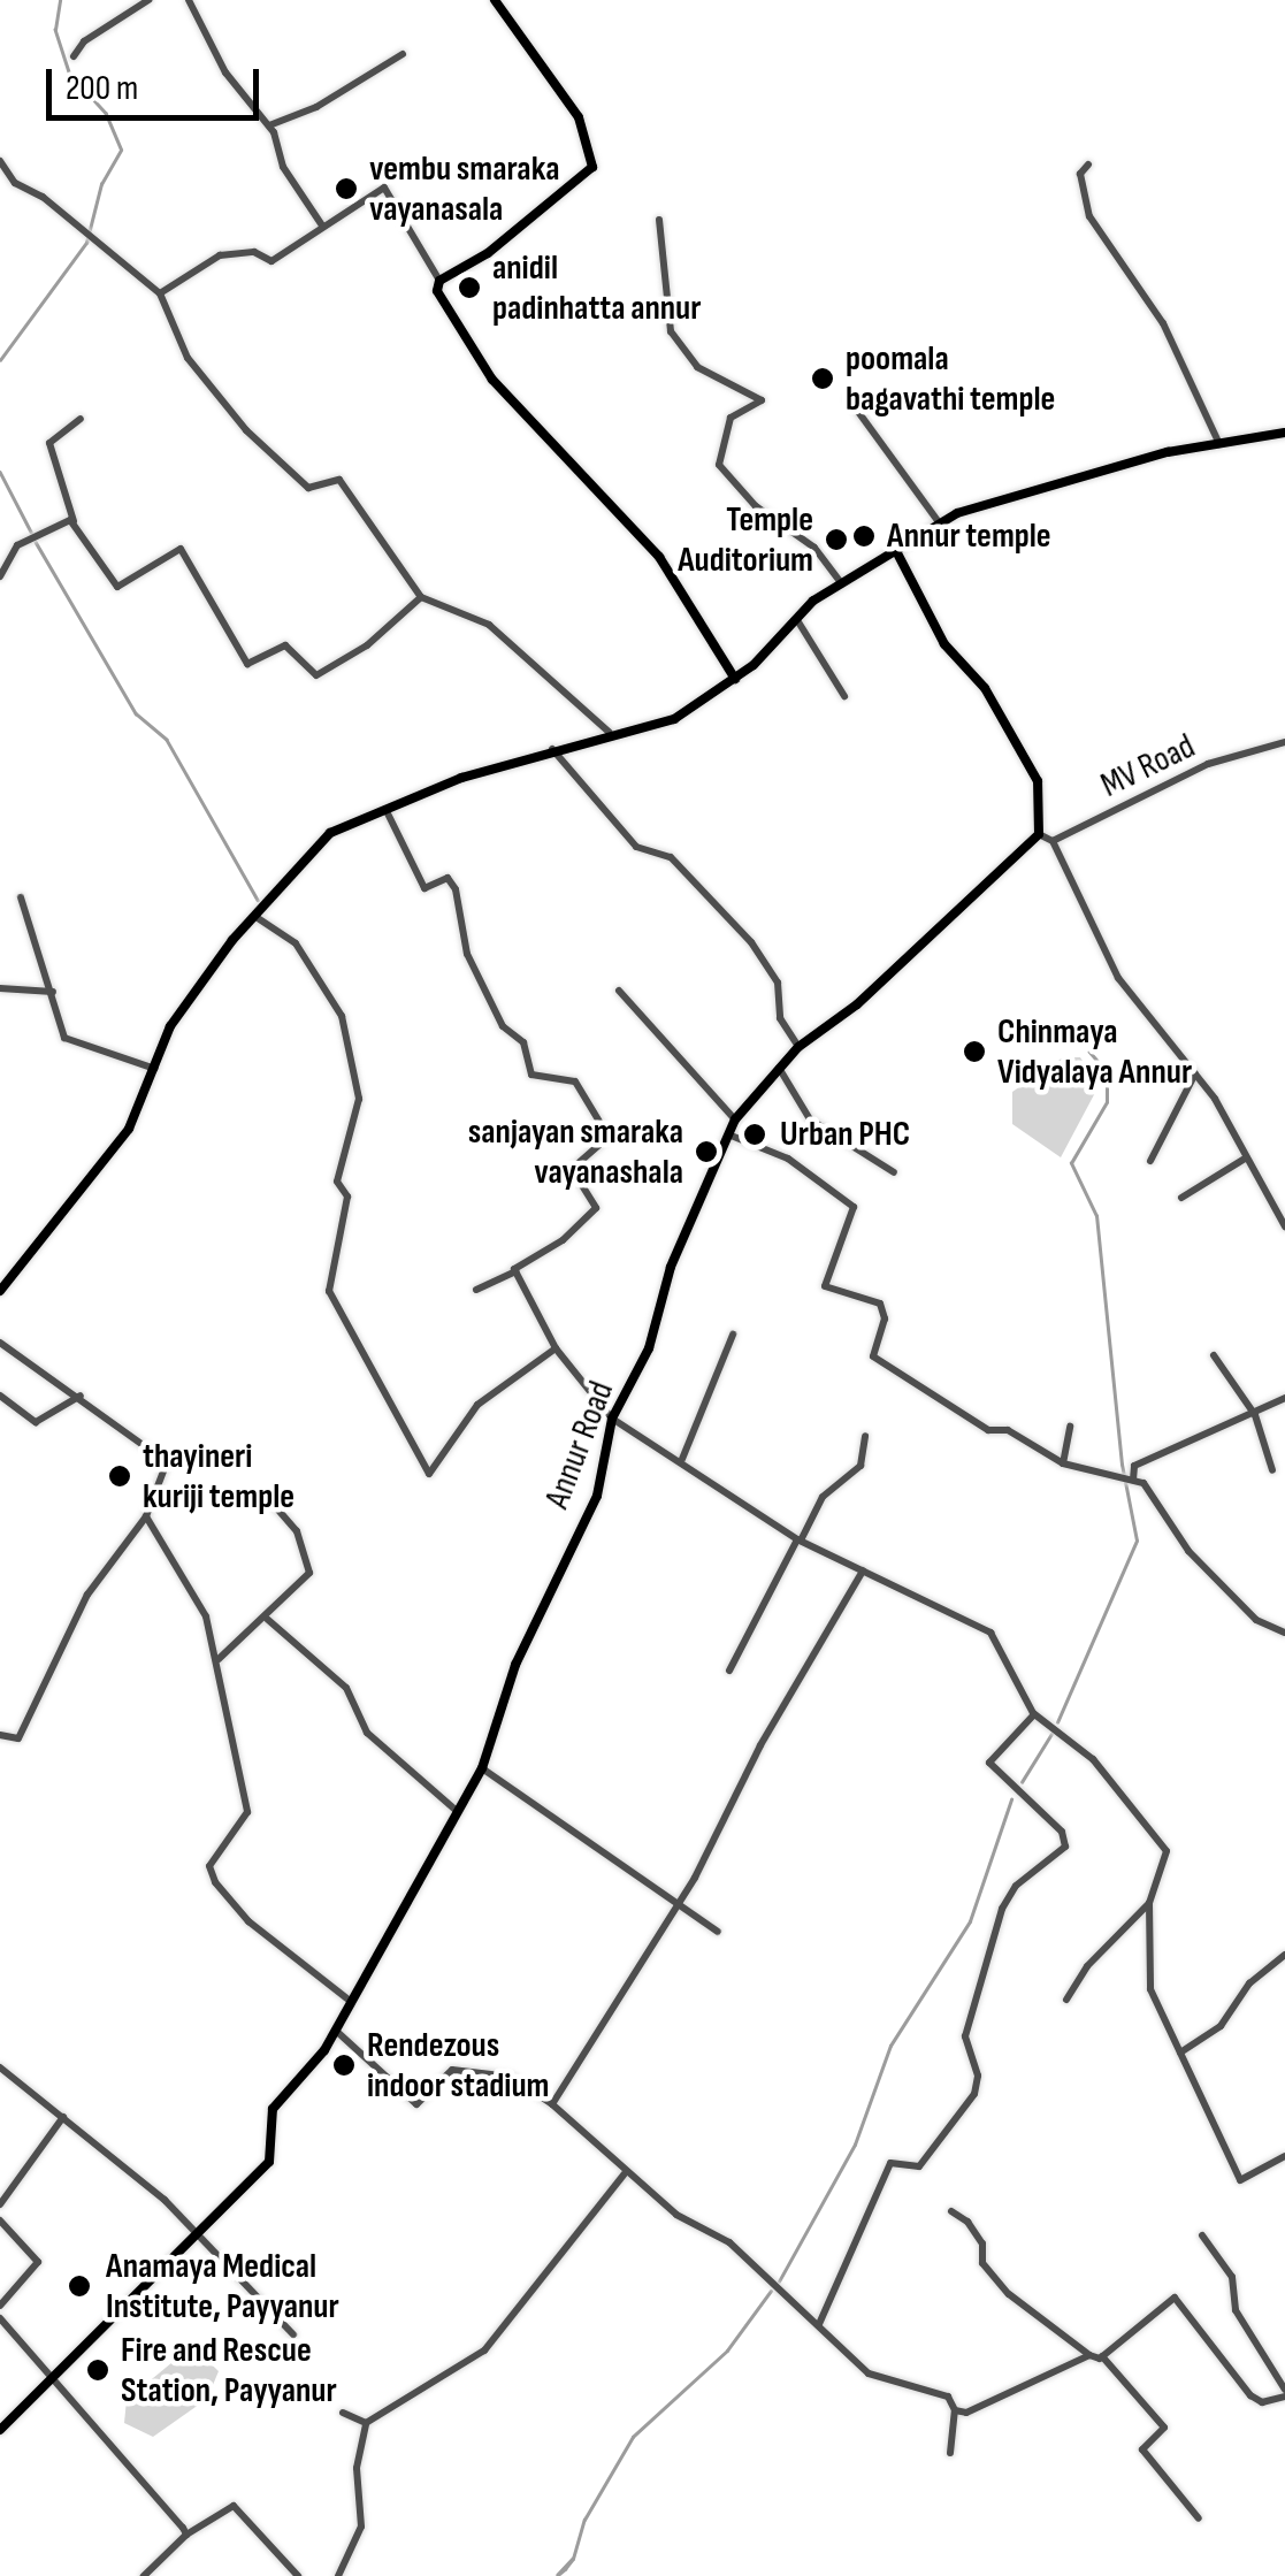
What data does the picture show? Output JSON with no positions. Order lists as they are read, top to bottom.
{
  "streets": {
    "main road": ["Annur Road"],
    "street": ["MV Road"]
  },
  "places": [
    "vembu smaraka vayanasala",
    "anidil padinhatta annur",
    "poomala bagavathi temple",
    "Annur temple",
    "Temple Auditorium",
    "Chinmaya Vidyalaya Annur",
    "Urban PHC",
    "sanjayan smaraka vayanashala",
    "thayineri kuriji temple",
    "Rendezous indoor stadium",
    "Anamaya Medical Institute, Payyanur",
    "Fire and Rescue Station, Payyanur"
  ],
  "scale_bar": "200 m"
}
